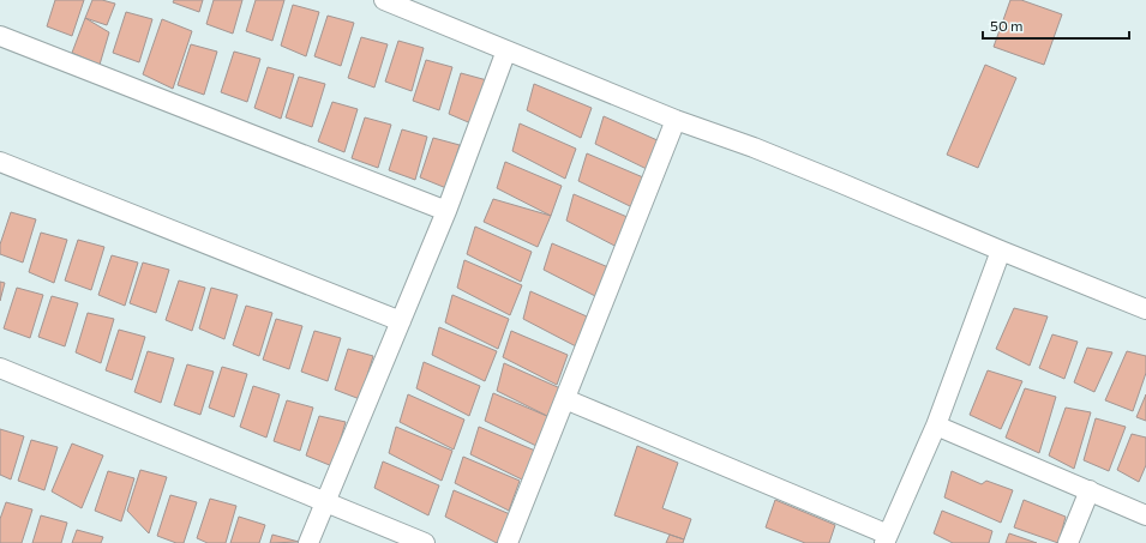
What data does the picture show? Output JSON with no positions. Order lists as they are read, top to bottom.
{
  "scale_bar": "50 m"
}
